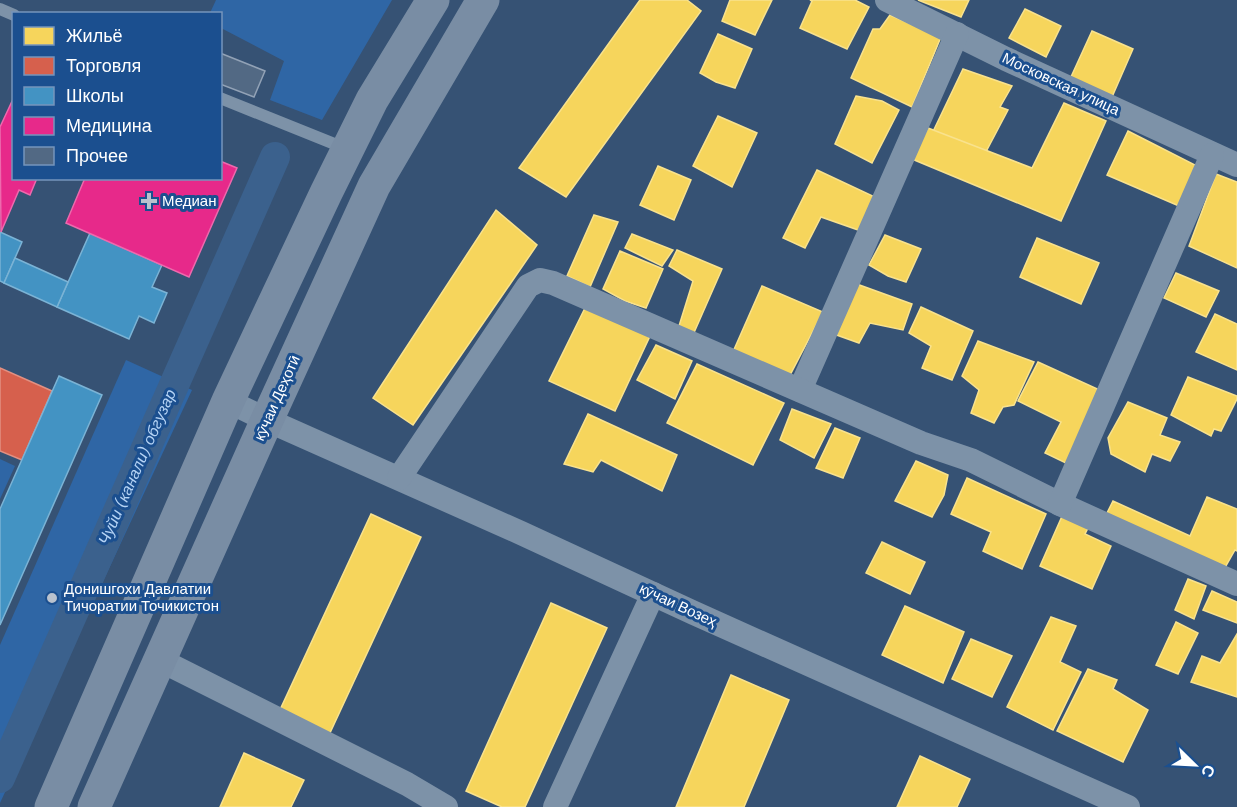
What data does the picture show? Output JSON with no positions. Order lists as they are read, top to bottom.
{
  "streets": {
    "street": ["Московская улица", "кӯчаи Деҳотӣ", "кӯчаи Возеҳ"]
  },
  "crossings": [
    ["кӯчаи Деҳотӣ", "кӯчаи Возеҳ"]
  ],
  "water": ["Чуйи (канали) обгузар"],
  "places": {
    "health": ["Медиан"],
    "other": ["Донишгохи Давлатии Тичоратии Точикистон"]
  },
  "legend": [
    "Жильё",
    "Торговля",
    "Школы",
    "Медицина",
    "Прочее"
  ],
  "north": "bottom right"
}
